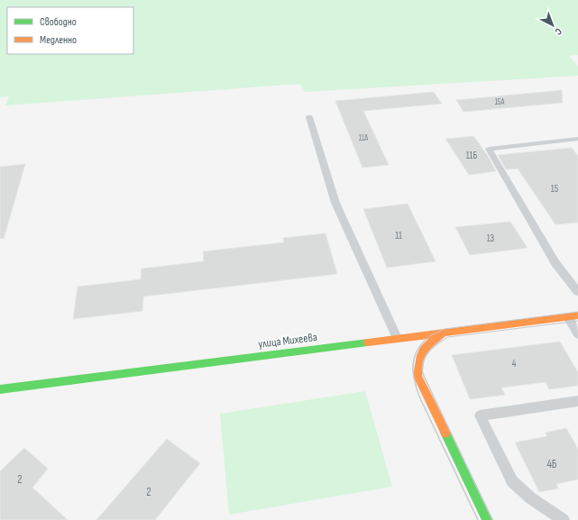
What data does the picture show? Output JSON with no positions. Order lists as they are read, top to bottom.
{
  "streets": {
    "street": ["улица Михеева"]
  },
  "house_numbers": [
    "15А",
    "11А",
    "11Б",
    "15",
    "11",
    "13",
    "4",
    "4Б",
    "2",
    "2"
  ],
  "legend": ["Свободно", "Медленно"],
  "north": "bottom right"
}
